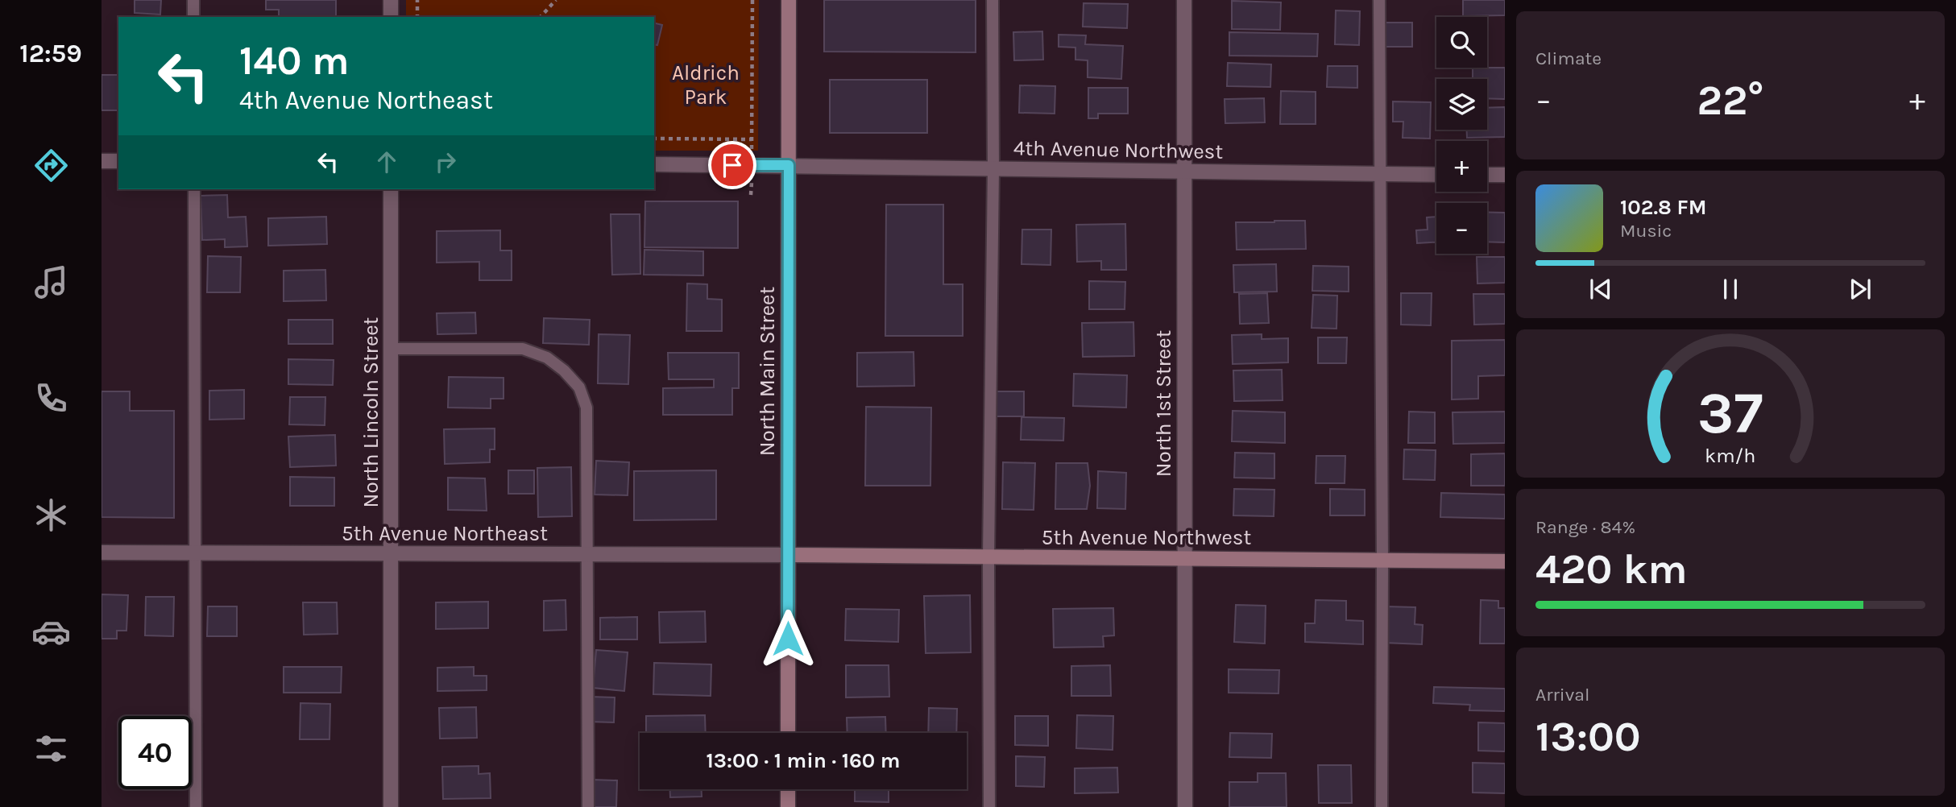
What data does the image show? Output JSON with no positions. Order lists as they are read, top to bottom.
{
  "streets": {
    "street": [
      "4th Avenue Northwest",
      "North Main Street",
      "North 1st Street",
      "North Lincoln Street",
      "5th Avenue Northeast",
      "5th Avenue Northwest"
    ]
  },
  "crossings": [
    ["4th Avenue Northwest", "North Main Street"],
    ["4th Avenue Northwest", "North 1st Street"],
    ["North Main Street", "5th Avenue Northeast"],
    ["North Main Street", "5th Avenue Northwest"],
    ["North 1st Street", "5th Avenue Northwest"],
    ["North Lincoln Street", "5th Avenue Northeast"],
    ["5th Avenue Northeast", "5th Avenue Northwest"]
  ],
  "parks": ["Aldrich Park"],
  "page": {
    "tabs": "12:59",
    "tile": [
      "Climate",
      ["Range · 84%", "420 km"],
      ["Arrival", "13:00"]
    ],
    "map_buttons": ["+", "−"],
    "turn": ["140 m", "4th Avenue Northeast"],
    "heat": ["−", "22°", "+"],
    "song": ["102.8 FM", "Music"],
    "limit": "40",
    "trip": "13:00 · 1 min · 160 m",
    "gauge": ["37", "km/h"]
  }
}
